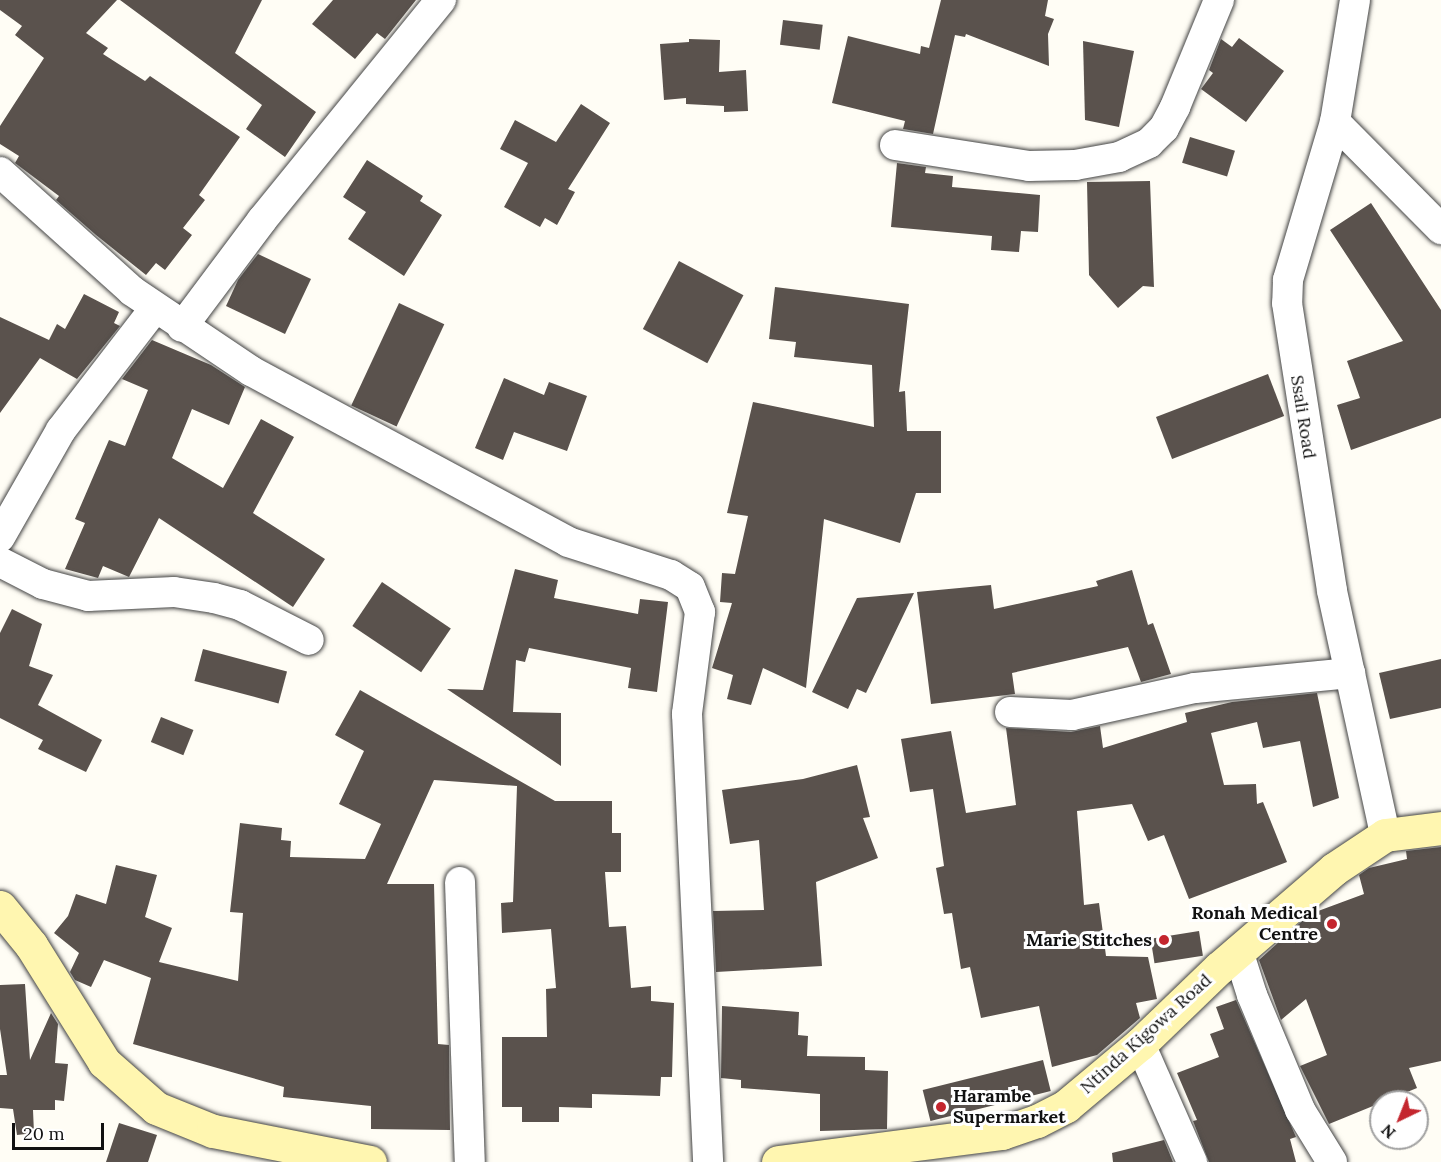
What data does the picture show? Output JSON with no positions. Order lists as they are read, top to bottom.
{
  "streets": {
    "street": ["Ssali Road", "Ntinda Kigowa Road"]
  },
  "crossings": [
    ["Ssali Road", "Ntinda Kigowa Road"]
  ],
  "places": ["Ronah Medical Centre", "Marie Stitches", "Harambe Supermarket"],
  "scale_bar": "20 m",
  "north": "bottom left"
}
